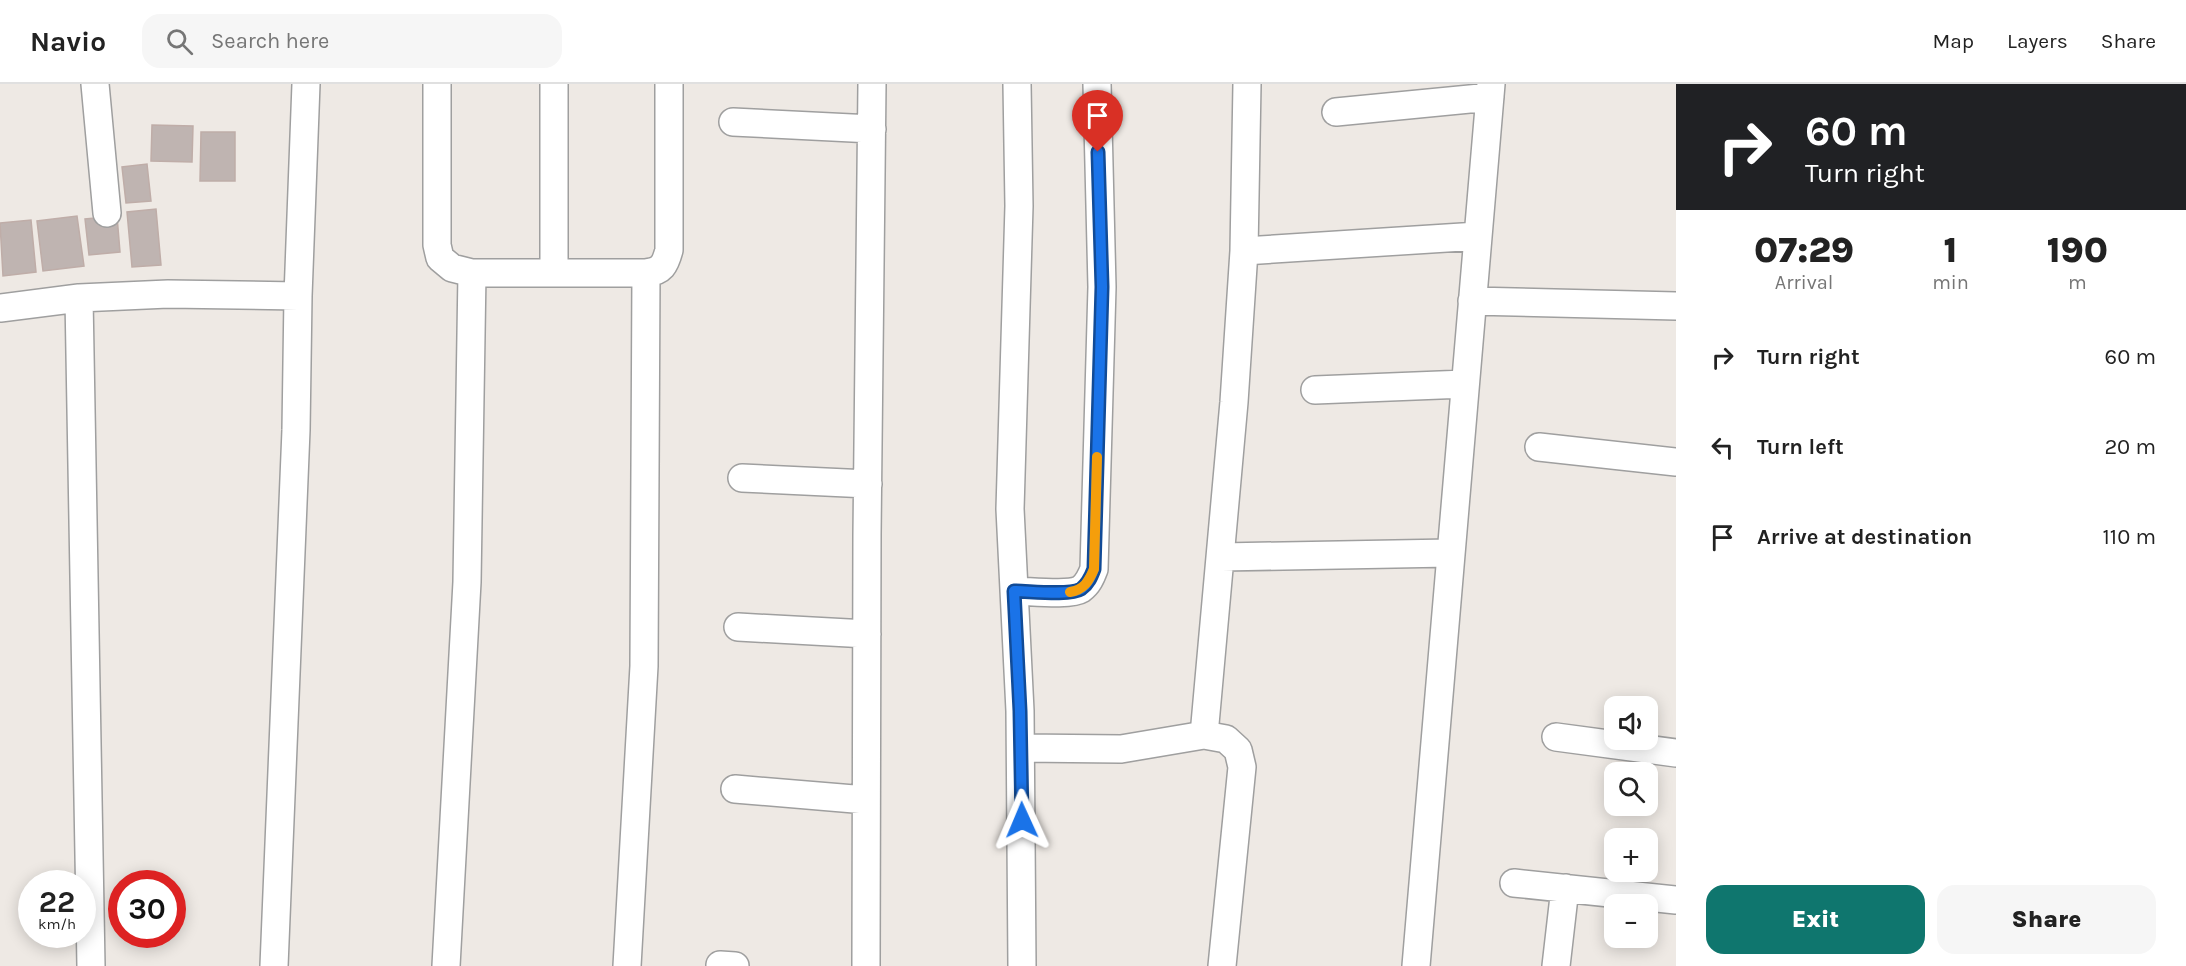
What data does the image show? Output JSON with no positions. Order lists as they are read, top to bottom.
{
  "page": {
    "header": "Navio",
    "search": "Search here",
    "nav": ["Map", "Layers", "Share"],
    "turn": ["60 m", "Turn right"],
    "eta": [
      "07:29",
      "Arrival",
      "1",
      "min",
      "190",
      "m"
    ],
    "list": [
      {
        "name": "Turn right",
        "value": "60 m"
      },
      {
        "name": "Turn left",
        "value": "20 m"
      },
      {
        "name": "Arrive at destination",
        "value": "110 m"
      }
    ],
    "map_buttons": ["+", "−"],
    "speed": "22 km/h",
    "limit": "30",
    "buttons": ["Exit", "Share"]
  }
}
